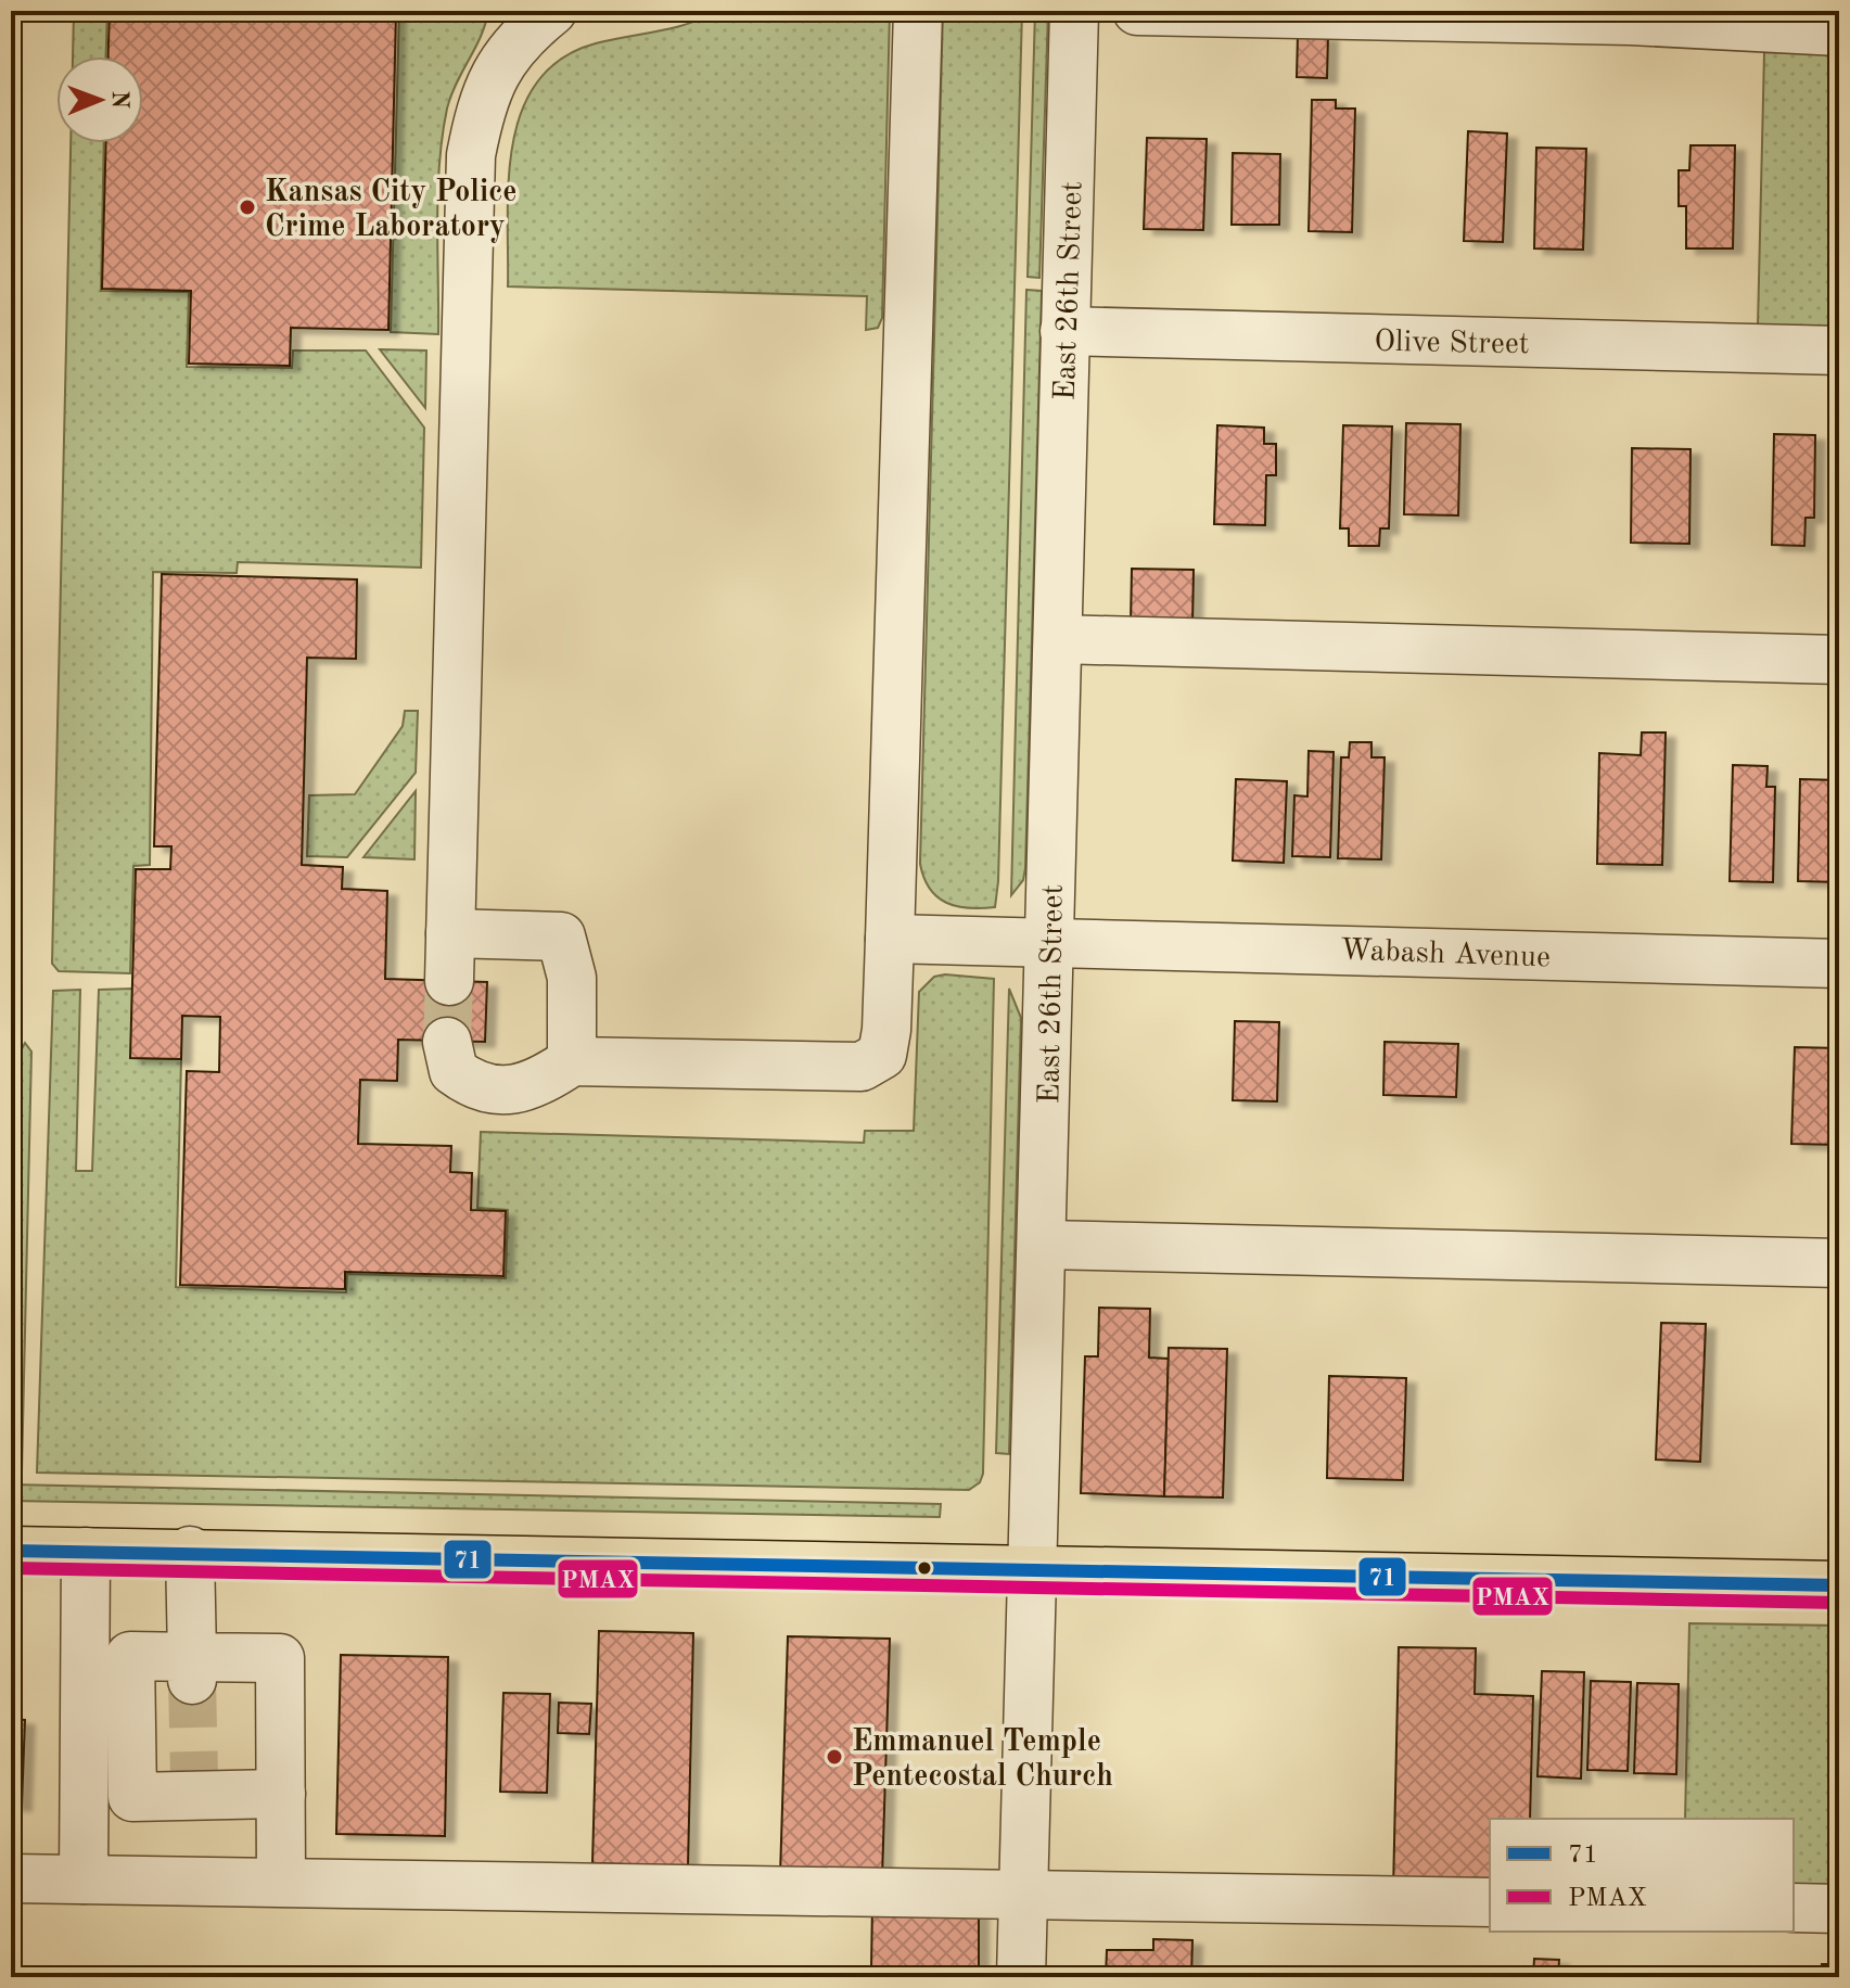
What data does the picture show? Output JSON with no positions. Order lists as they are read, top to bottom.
{
  "streets": {
    "street": ["East 26th Street", "Olive Street", "Wabash Avenue"]
  },
  "crossings": [
    ["East 26th Street", "Olive Street"],
    ["East 26th Street", "Wabash Avenue"]
  ],
  "places": ["Kansas City Police Crime Laboratory", "Emmanuel Temple Pentecostal Church"],
  "lines": ["transit line 71", "transit line PMAX"],
  "legend": ["71", "PMAX"],
  "north": "right"
}
